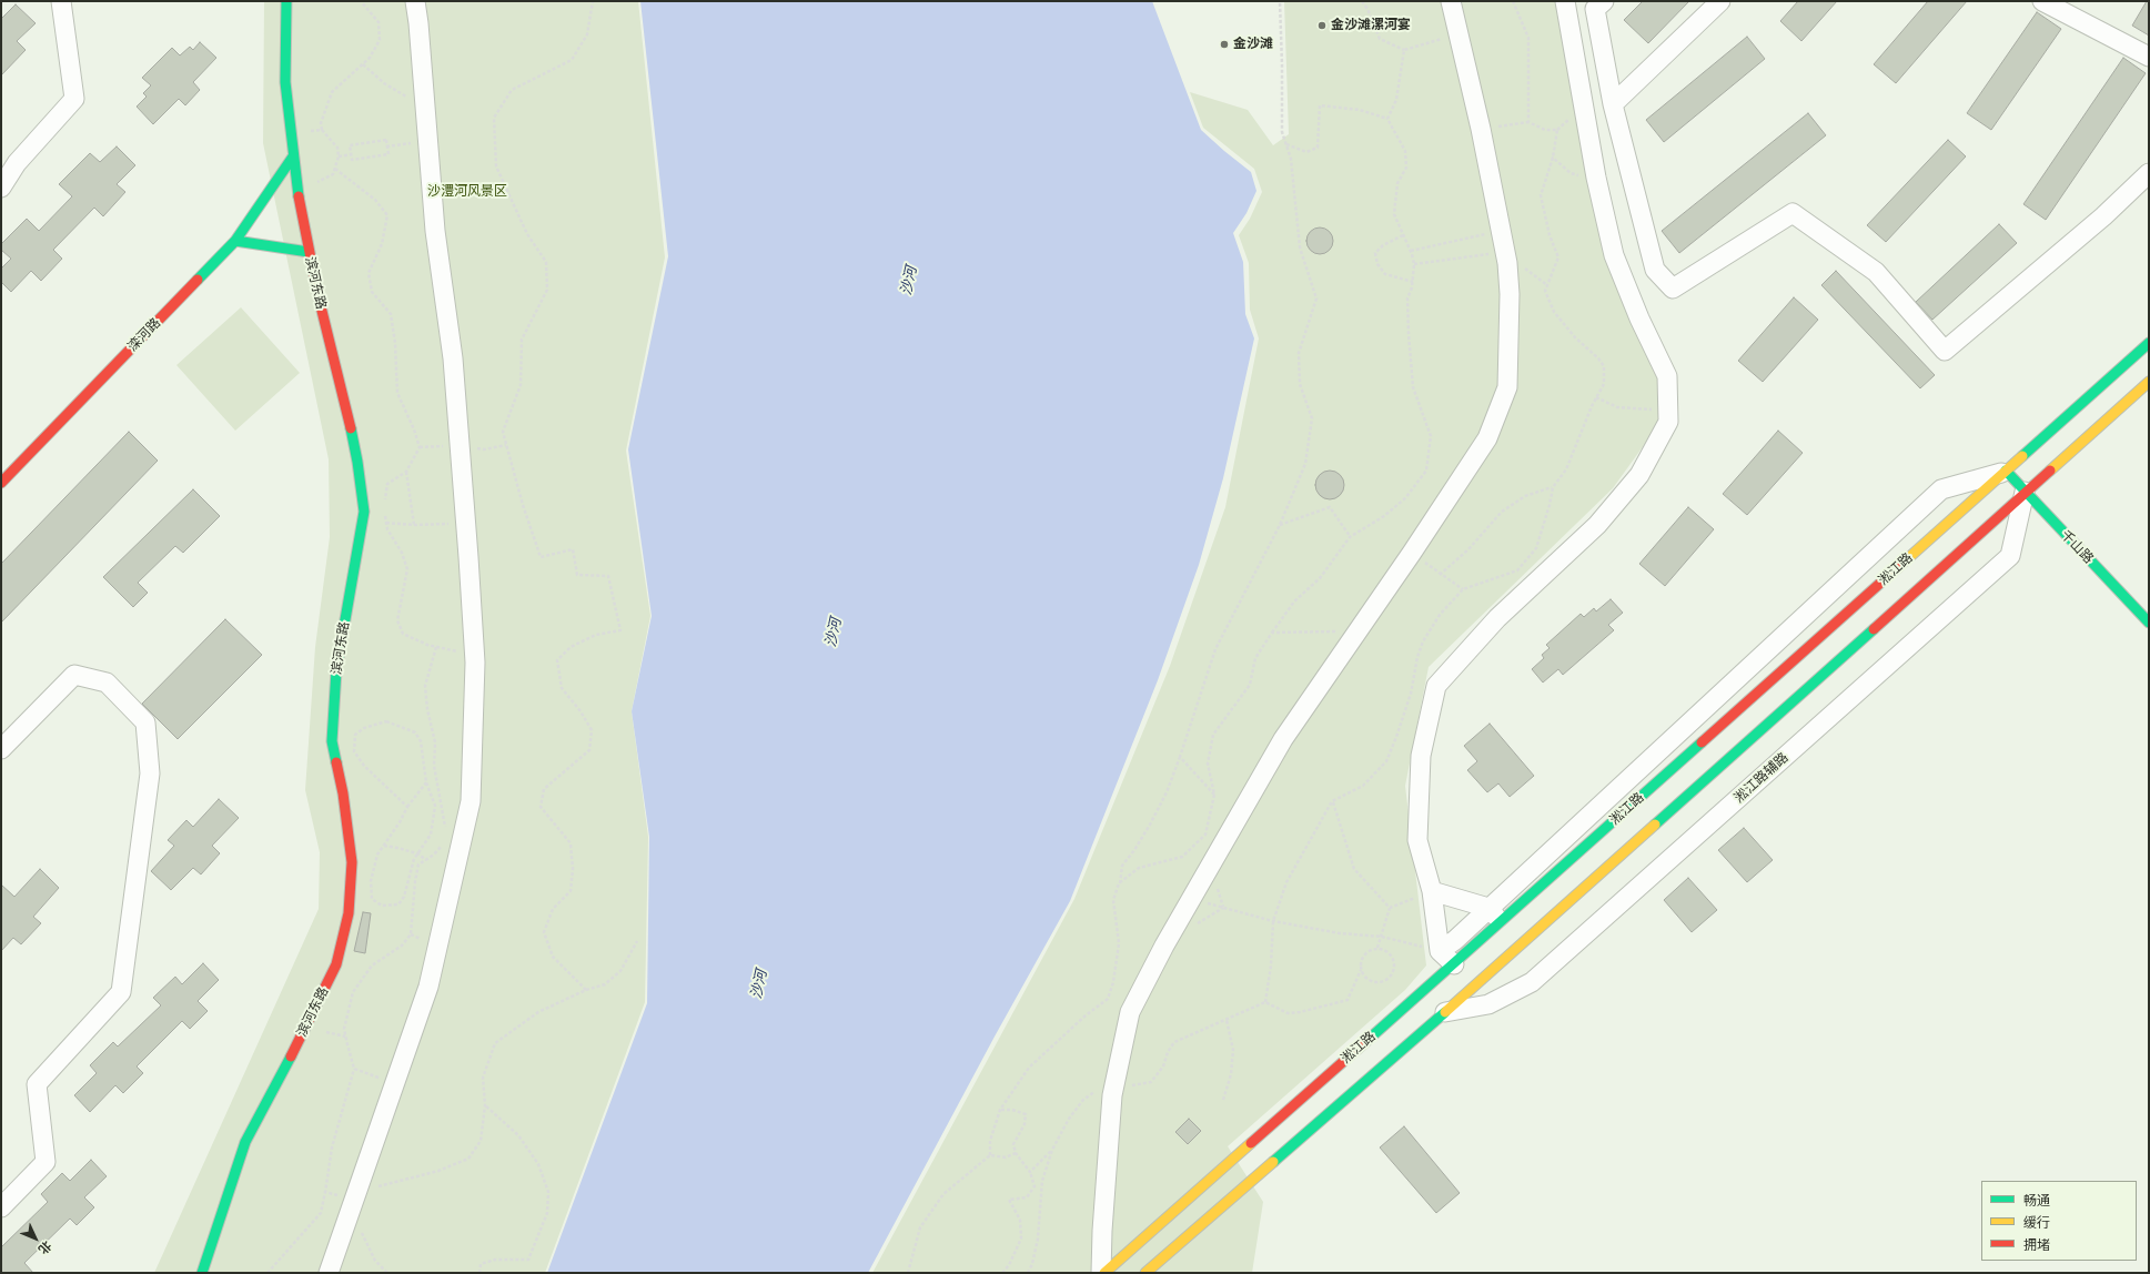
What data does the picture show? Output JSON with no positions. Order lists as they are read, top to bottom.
{
  "streets": {
    "main road": [
      "滨河东路",
      "滦河路",
      "千山路",
      "淞江路"
    ],
    "street": ["淞江路辅路"]
  },
  "crossings": [
    ["滨河东路", "滦河路"],
    ["千山路", "淞江路"],
    ["千山路", "淞江路辅路"]
  ],
  "water": ["沙河"],
  "parks": ["沙澧河风景区"],
  "places": ["金沙滩漯河宴", "金沙滩"],
  "legend": ["畅通", "缓行", "拥堵"],
  "north": "bottom right"
}
